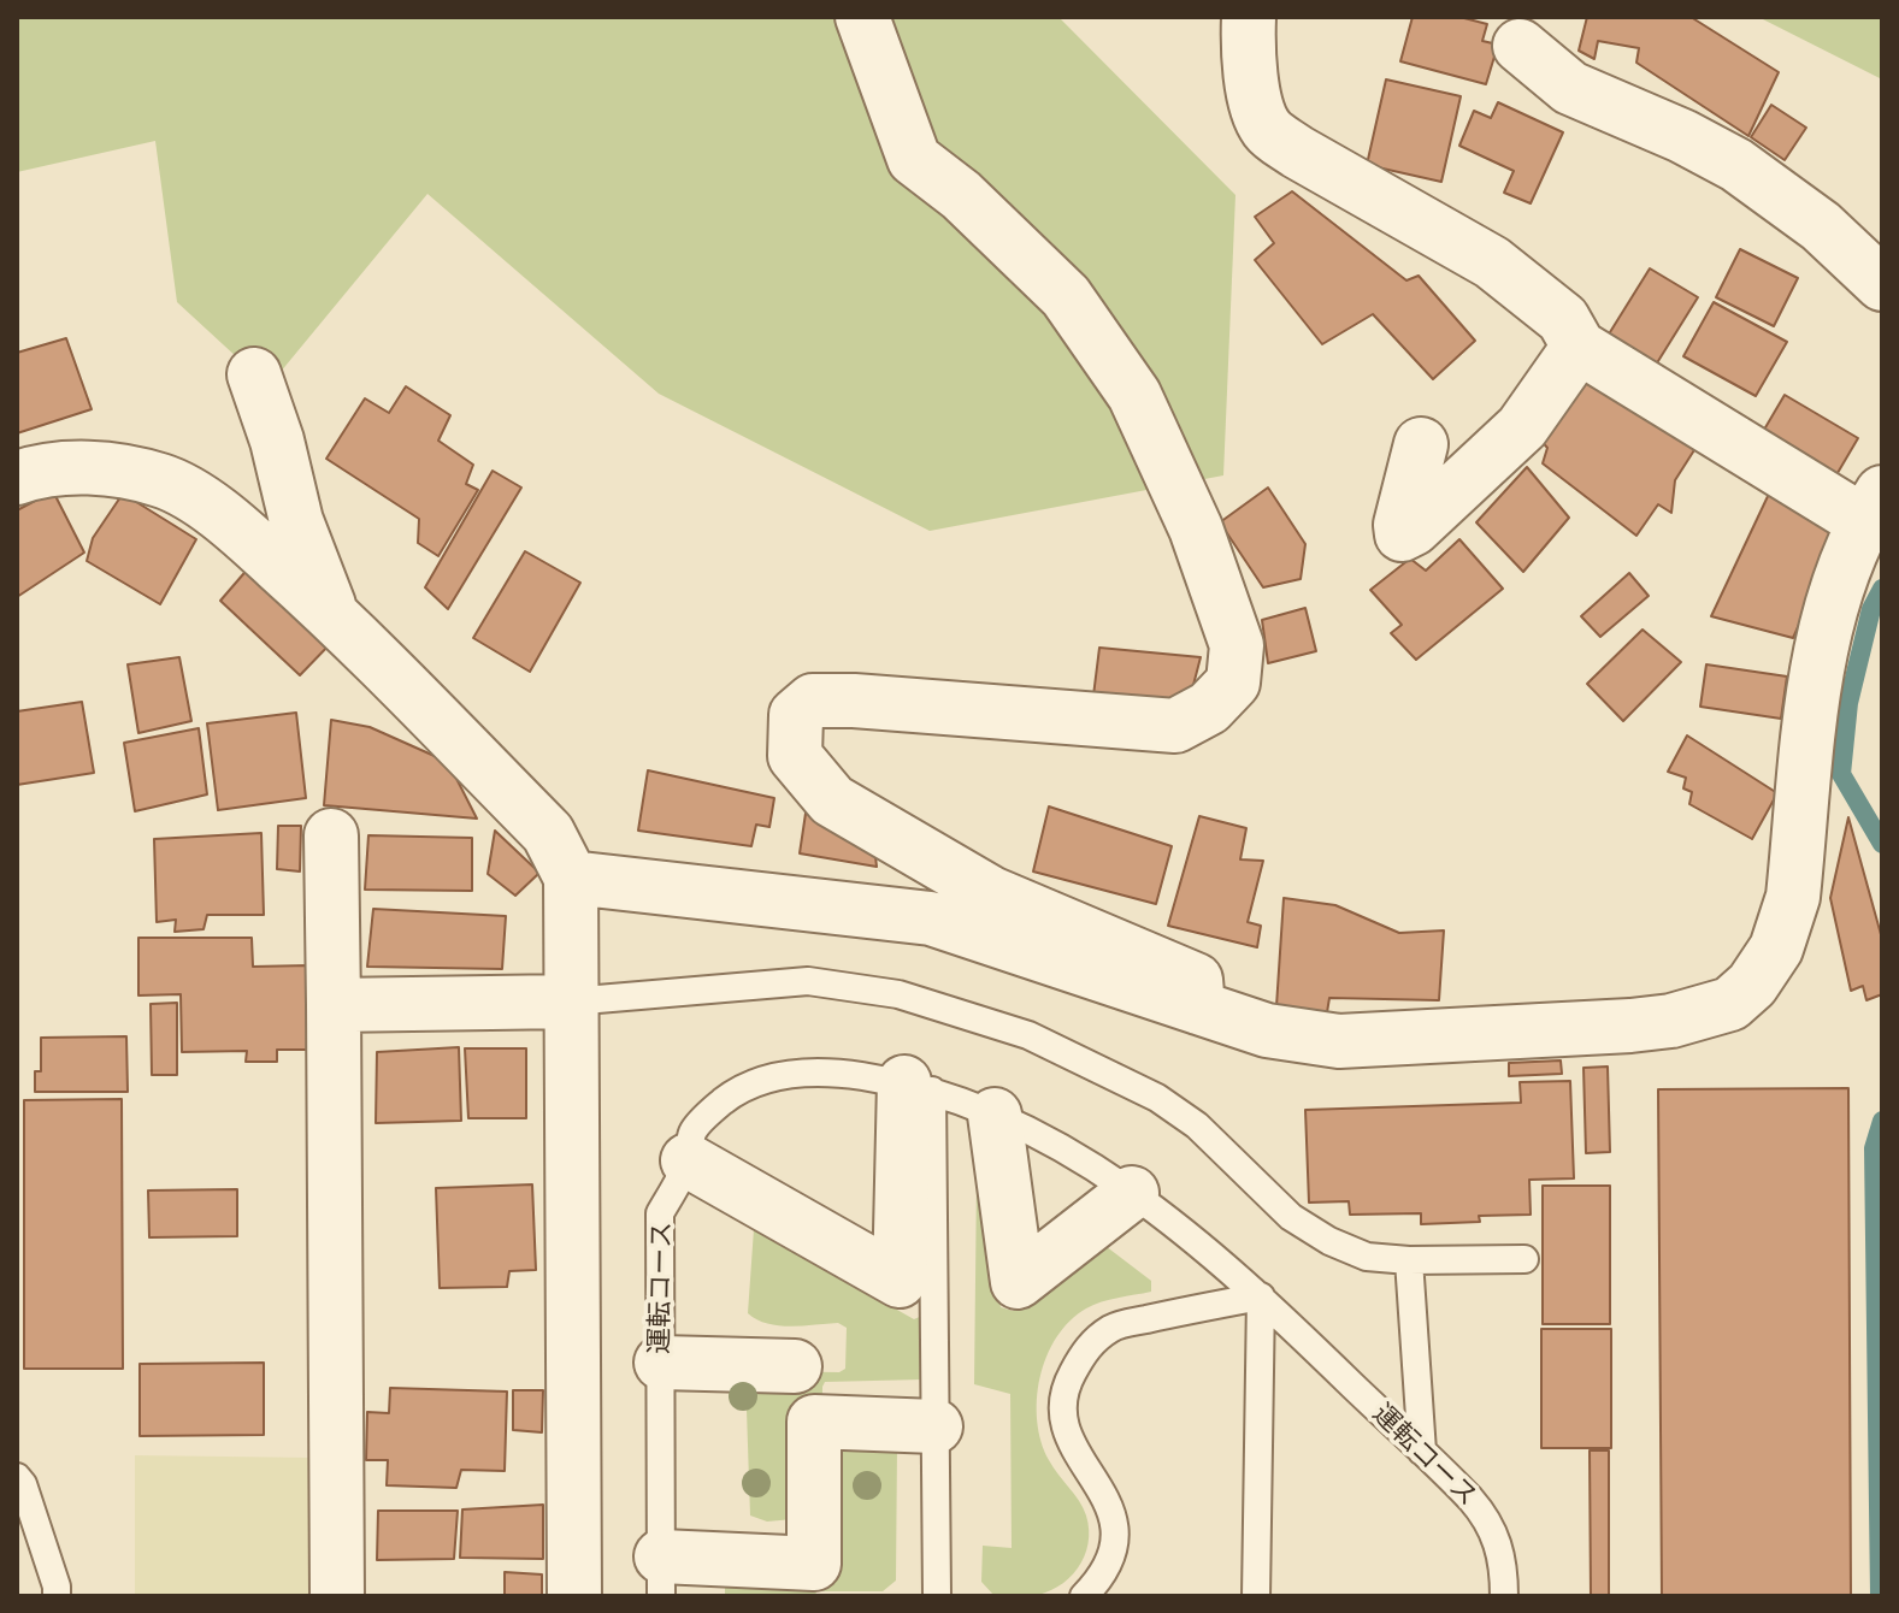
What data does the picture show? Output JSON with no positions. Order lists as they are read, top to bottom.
{
  "streets": {
    "lane": ["運転コース"]
  }
}
